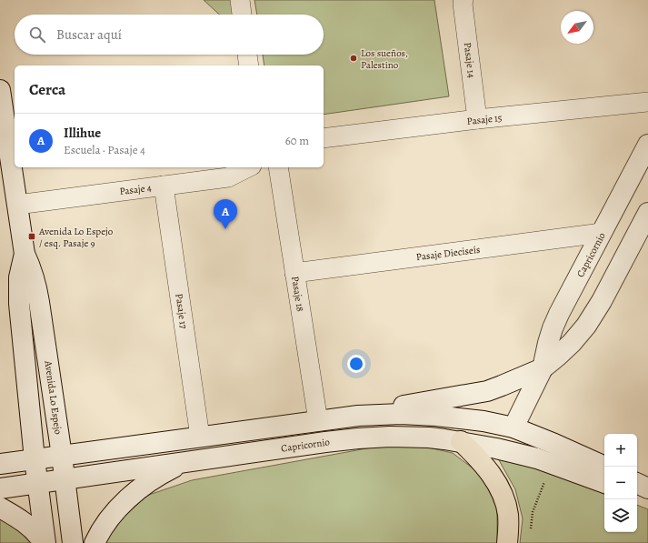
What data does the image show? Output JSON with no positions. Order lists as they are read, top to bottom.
{
  "streets": {
    "main road": ["Capricornio", "Avenida Lo Espejo"],
    "street": [
      "Pasaje 14",
      "Pasaje 15",
      "Pasaje 4",
      "Pasaje Dieciseís",
      "Pasaje 18",
      "Pasaje 17"
    ]
  },
  "crossings": [
    ["Pasaje 14", "Pasaje 15"],
    ["Pasaje 4", "Pasaje 17"],
    ["Pasaje 4", "Avenida Lo Espejo"],
    ["Pasaje Dieciseís", "Capricornio"],
    ["Pasaje Dieciseís", "Pasaje 18"],
    ["Capricornio", "Avenida Lo Espejo"]
  ],
  "places": {
    "other": ["Los sueños, Palestino"],
    "transit": ["Avenida Lo Espejo / esq. Pasaje 9"]
  },
  "north": "bottom left",
  "page": {
    "search": "Buscar aquí",
    "heading": "Cerca",
    "list": [
      {
        "mark": "A",
        "name": "Illihue",
        "note": "Escuela · Pasaje 4",
        "value": "60 m"
      }
    ],
    "pins": "A",
    "map_buttons": ["+", "−"]
  }
}
